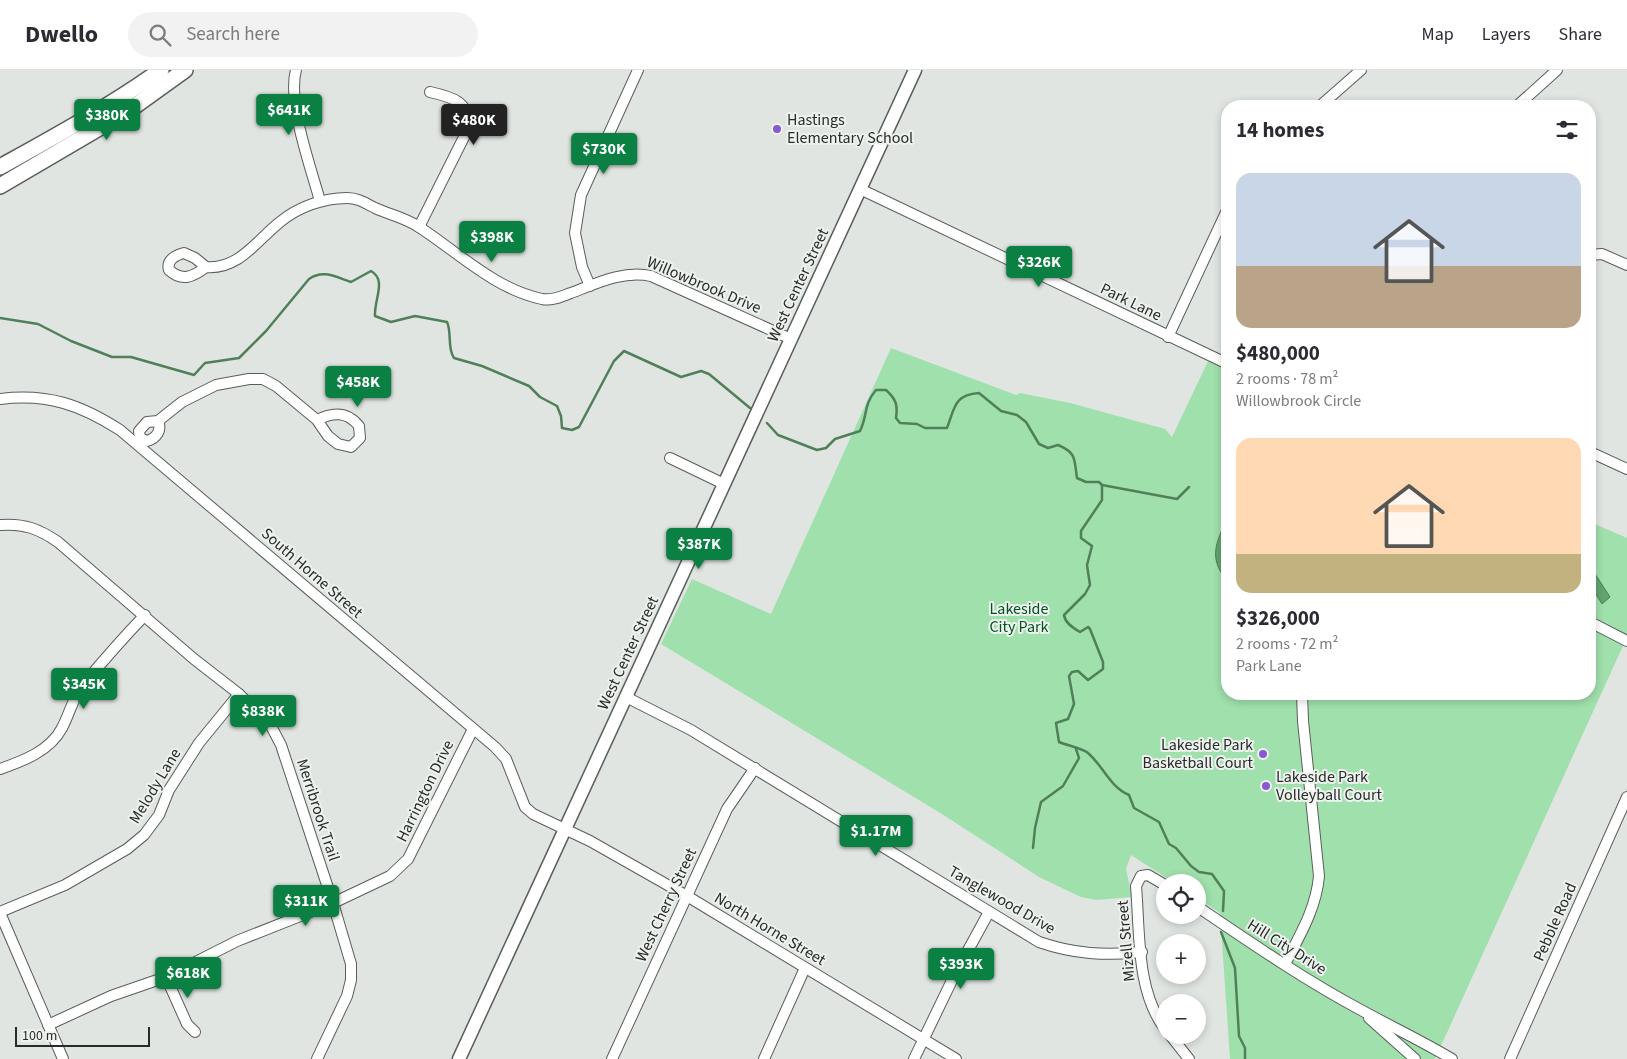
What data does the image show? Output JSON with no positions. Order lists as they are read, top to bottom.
{
  "streets": {
    "street": [
      "Willowbrook Drive",
      "West Center Street",
      "Park Lane",
      "South Horne Street",
      "Melody Lane",
      "Harrington Drive",
      "Merribrook Trail",
      "Tanglewood Drive",
      "West Cherry Street",
      "Pebble Road",
      "North Horne Street",
      "Mizell Street",
      "Hill City Drive"
    ]
  },
  "crossings": [
    ["Willowbrook Drive", "West Center Street"],
    ["West Center Street", "Park Lane"],
    ["West Center Street", "South Horne Street"],
    ["West Center Street", "Tanglewood Drive"],
    ["West Center Street", "North Horne Street"],
    ["South Horne Street", "Harrington Drive"],
    ["South Horne Street", "North Horne Street"],
    ["Melody Lane", "Merribrook Trail"],
    ["Harrington Drive", "Merribrook Trail"],
    ["Tanglewood Drive", "West Cherry Street"],
    ["Tanglewood Drive", "Mizell Street"],
    ["West Cherry Street", "North Horne Street"]
  ],
  "parks": ["Lakeside City Park"],
  "places": ["Hastings Elementary School", "Lakeside Park Basketball Court", "Lakeside Park Volleyball Court"],
  "scale_bar": "100 m",
  "page": {
    "header": "Dwello",
    "search": "Search here",
    "nav": ["Map", "Layers", "Share"],
    "price": [
      "$641K",
      "$380K",
      "$480K",
      "$730K",
      "$398K",
      "$326K",
      "$458K",
      "$387K",
      "$345K",
      "$838K",
      "$1.17M",
      "$311K",
      "$393K",
      "$618K"
    ],
    "heading": "14 homes",
    "list": [
      {
        "name": "$480,000",
        "note": "2 rooms · 78 m² · Willowbrook Circle"
      },
      {
        "name": "$326,000",
        "note": "2 rooms · 72 m² · Park Lane"
      }
    ],
    "map_buttons": ["+", "−"],
    "scale": "100 m"
  }
}
